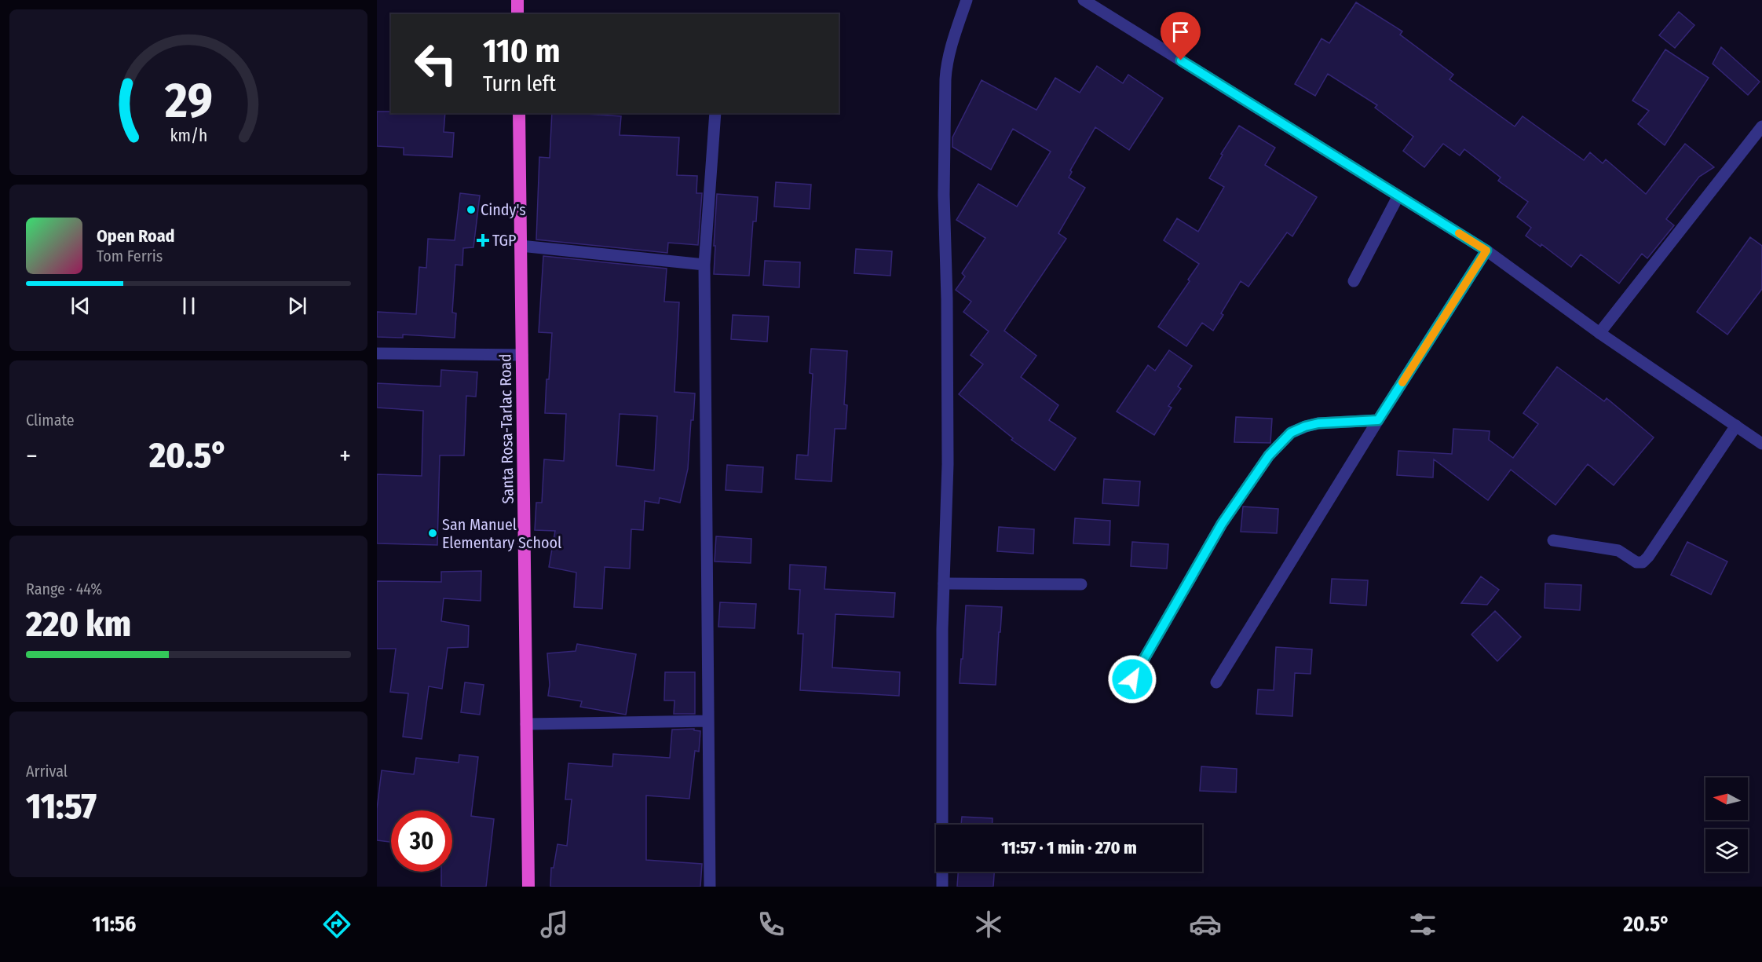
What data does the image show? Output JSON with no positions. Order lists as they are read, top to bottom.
{
  "streets": {
    "highway": ["Santa Rosa-Tarlac Road"]
  },
  "places": {
    "other": ["Cindy's", "San Manuel Elementary School"],
    "health": ["TGP"]
  },
  "north": "left",
  "page": {
    "turn": ["110 m", "Turn left"],
    "song": ["Open Road", "Tom Ferris"],
    "tile": [
      "Climate",
      ["Range · 44%", "220 km"],
      ["Arrival", "11:57"]
    ],
    "heat": ["−", "20.5°", "+"],
    "limit": "30",
    "trip": "11:57 · 1 min · 270 m",
    "tabs": ["11:56", "20.5°"],
    "gauge": ["29", "km/h"]
  }
}
